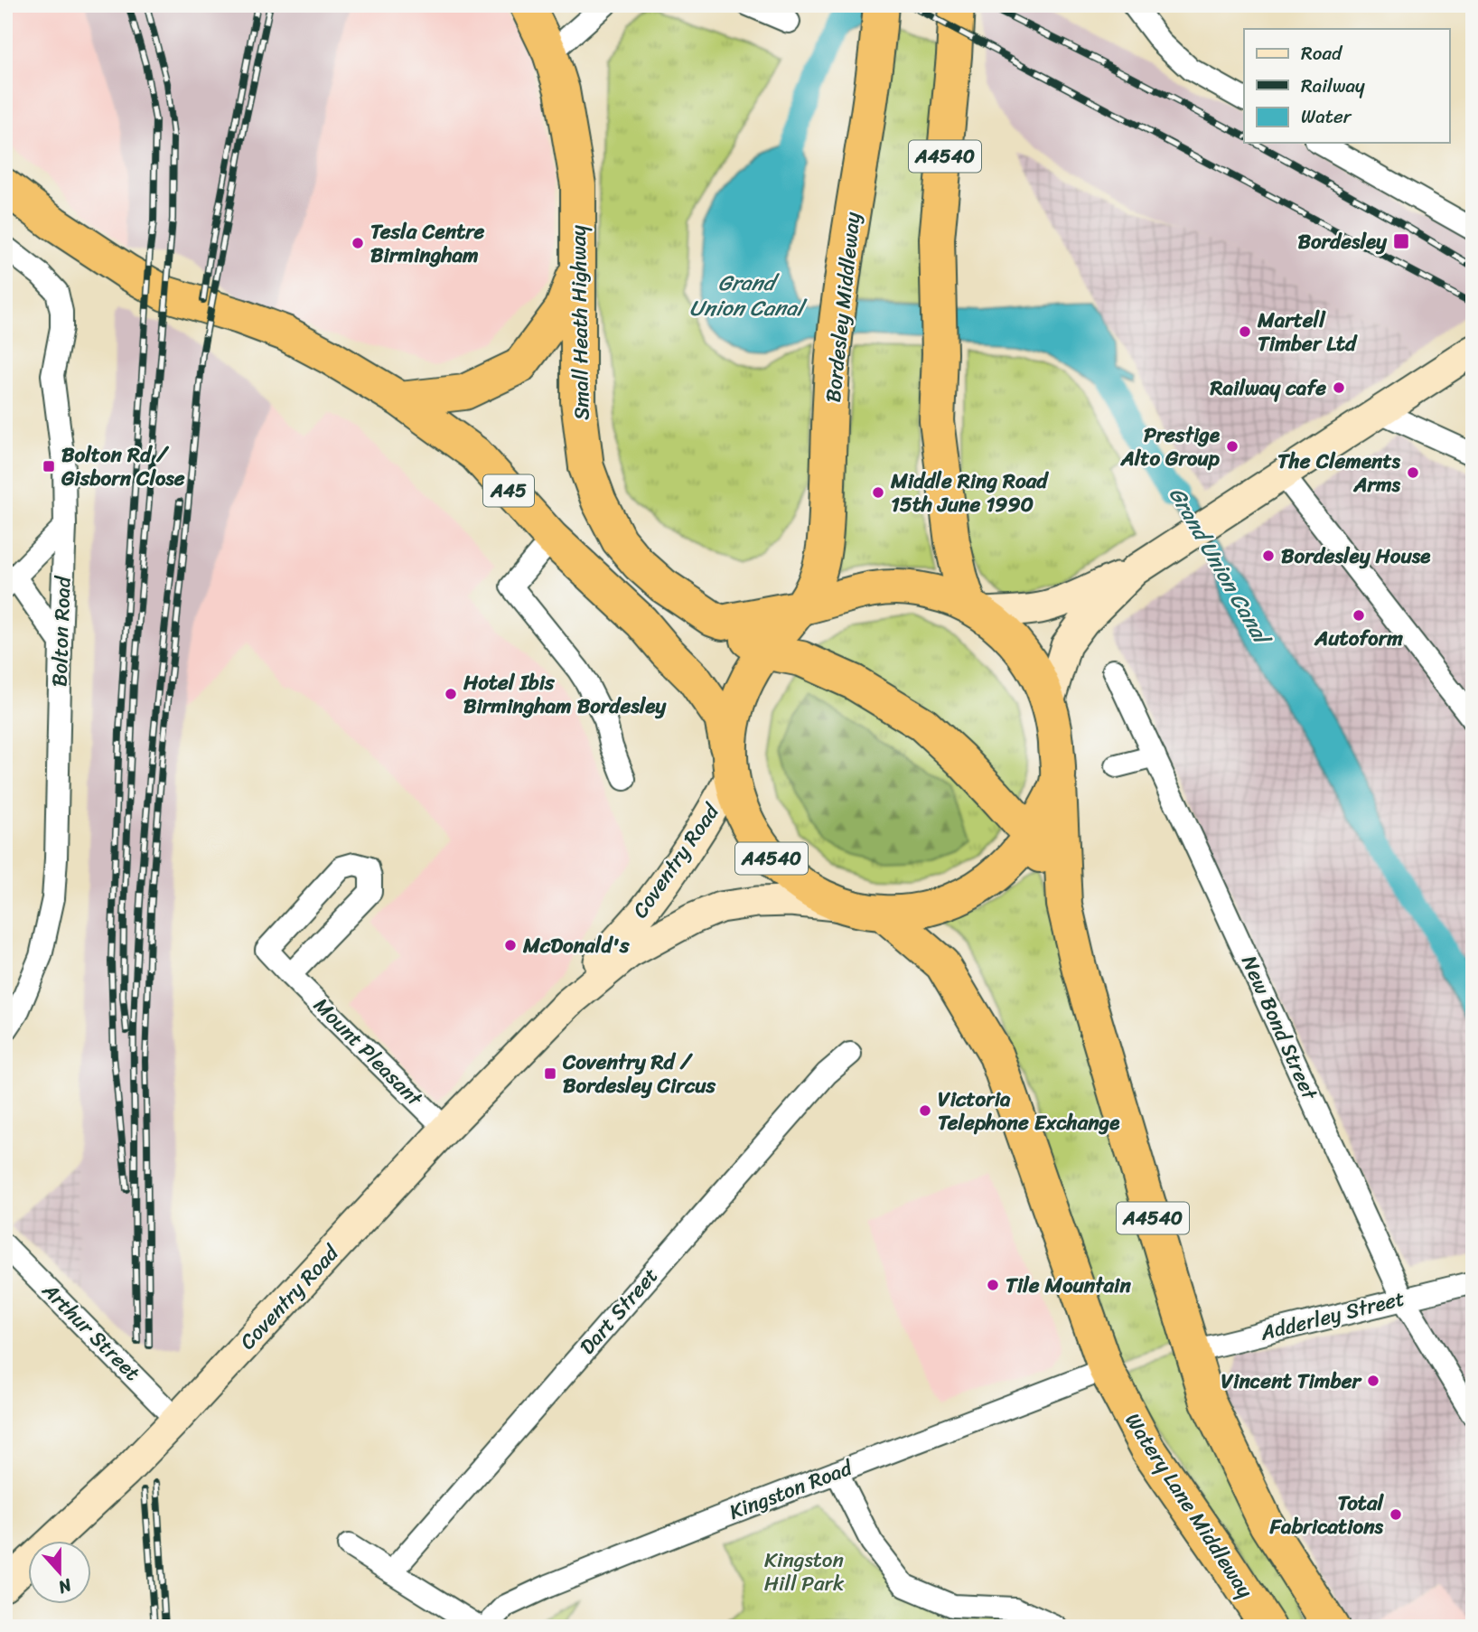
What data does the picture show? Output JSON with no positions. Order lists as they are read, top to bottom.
{
  "streets": {
    "highway": [
      "A4540",
      "Bordesley Middleway",
      "Small Heath Highway",
      "A45",
      "Watery Lane Middleway"
    ],
    "main road": ["Coventry Road"],
    "street": [
      "Bolton Road",
      "New Bond Street",
      "Mount Pleasant",
      "Dart Street",
      "Adderley Street",
      "Arthur Street",
      "Kingston Road"
    ]
  },
  "crossings": [
    ["A4540", "Bordesley Middleway"],
    ["A4540", "Small Heath Highway"],
    ["A4540", "A45"],
    ["A4540", "Coventry Road"],
    ["A4540", "Adderley Street"],
    ["A4540", "Watery Lane Middleway"],
    ["A45", "Coventry Road"],
    ["Coventry Road", "Mount Pleasant"],
    ["Coventry Road", "Arthur Street"],
    ["Coventry Road", "Watery Lane Middleway"],
    ["New Bond Street", "Adderley Street"],
    ["Kingston Road", "Watery Lane Middleway"]
  ],
  "water": ["Grand Union Canal"],
  "parks": ["Kingston Hill Park"],
  "places": {
    "transit": ["Bordesley", "Bolton Rd / Gisborn Close", "Coventry Rd / Bordesley Circus"],
    "other": [
      "Tesla Centre Birmingham",
      "Martell Timber Ltd",
      "Railway cafe",
      "Prestige Alto Group",
      "The Clements Arms",
      "Middle Ring Road 15th June 1990",
      "Bordesley House",
      "Autoform",
      "Hotel Ibis Birmingham Bordesley",
      "McDonald's",
      "Victoria Telephone Exchange",
      "Tile Mountain",
      "Vincent Timber",
      "Total Fabrications"
    ]
  },
  "legend": ["Road", "Railway", "Water"],
  "north": "bottom"
}
